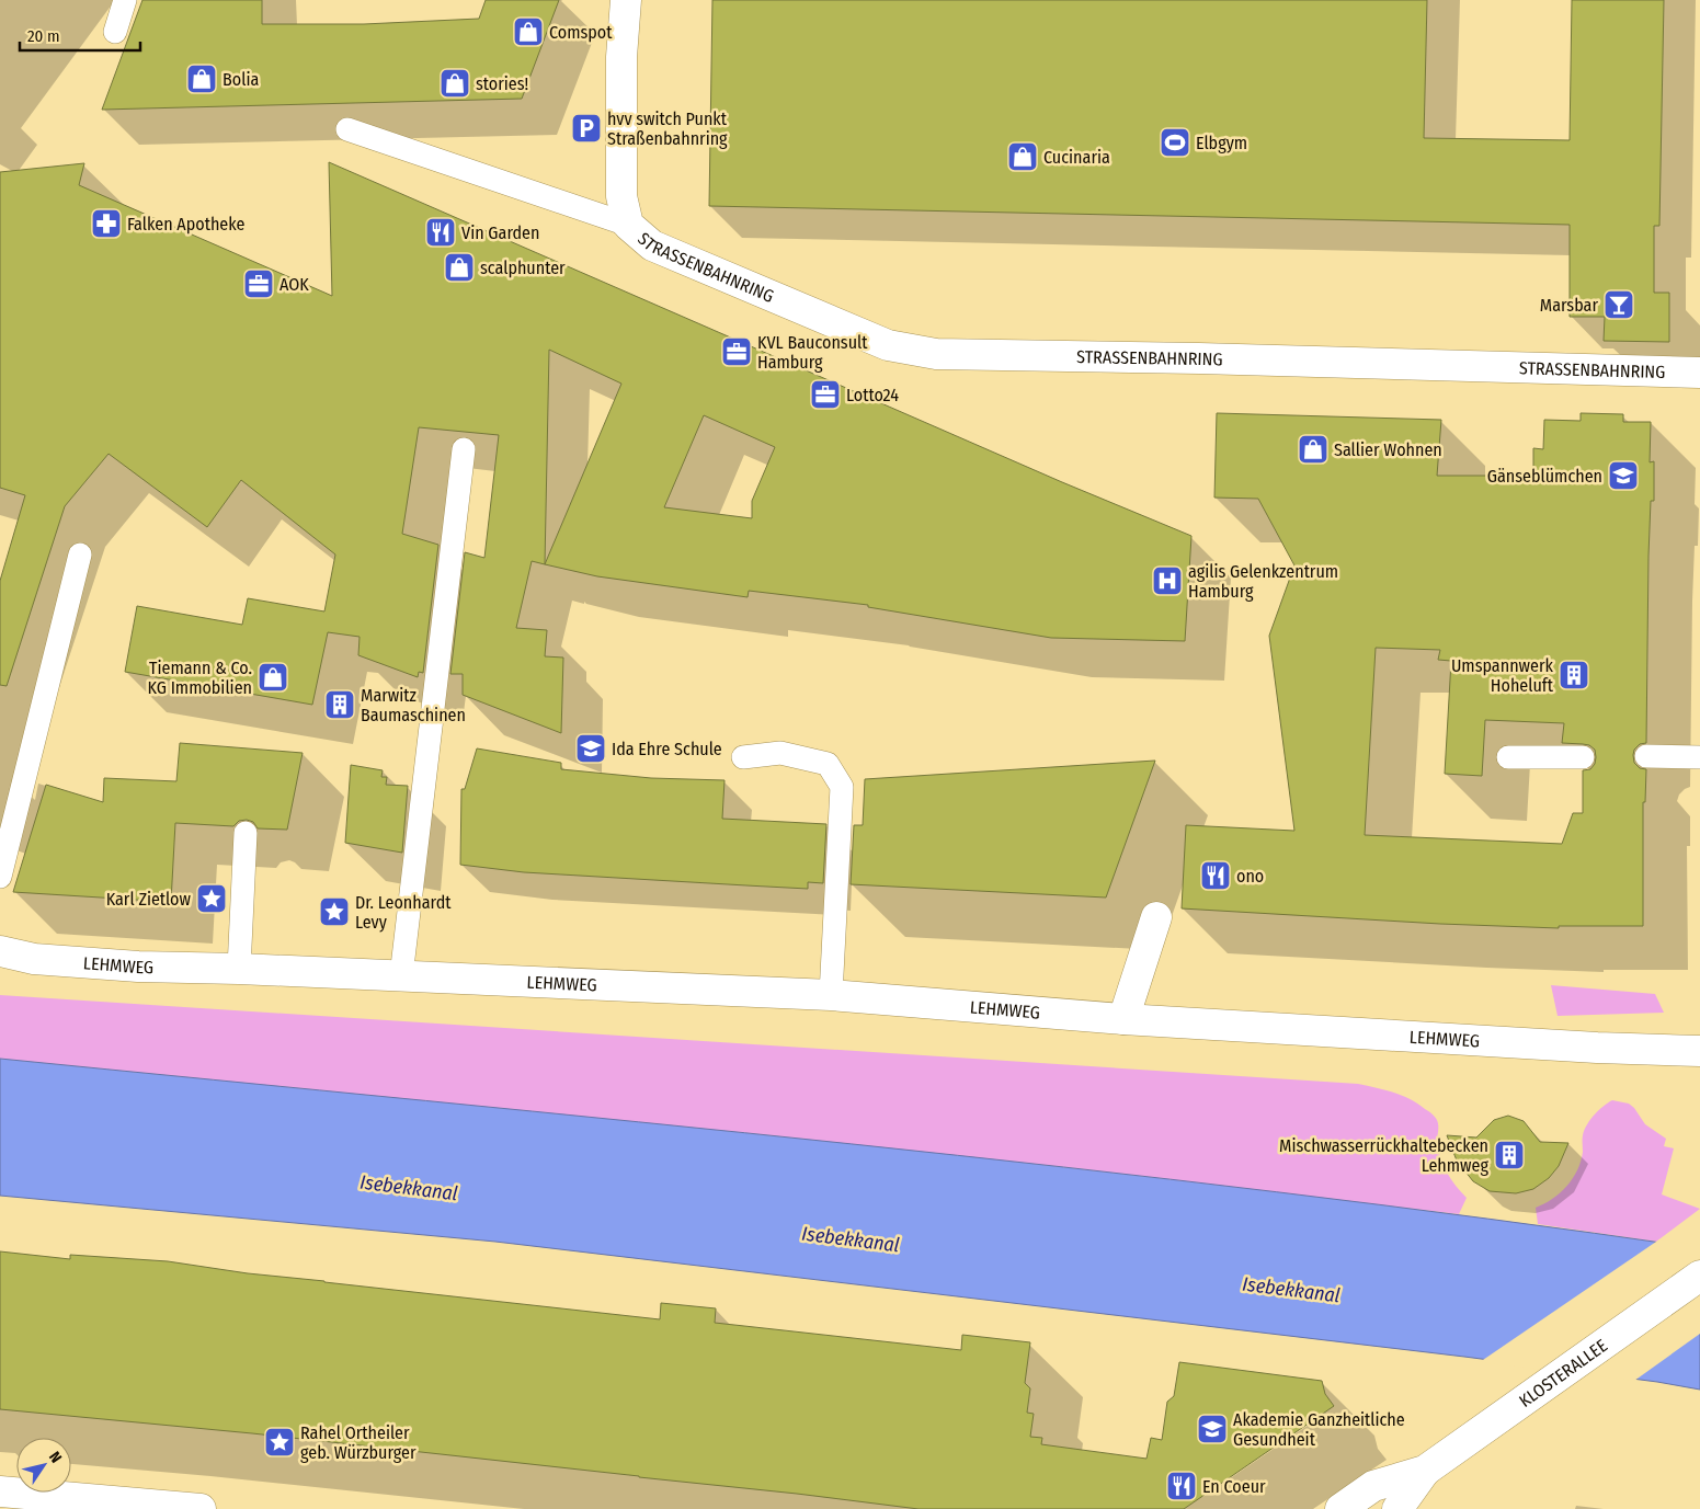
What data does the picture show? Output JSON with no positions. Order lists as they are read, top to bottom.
{
  "streets": {
    "street": ["STRASSENBAHNRING", "LEHMWEG", "KLOSTERALLEE"]
  },
  "water": ["Isebekkanal"],
  "places": {
    "shop": [
      "Comspot",
      "Bolia",
      "stories!",
      "Cucinaria",
      "scalphunter",
      "Sallier Wohnen",
      "Tiemann & Co. KG Immobilien"
    ],
    "parking": ["hvv switch Punkt Straßenbahnring"],
    "sports": ["Elbgym"],
    "pharmacy": ["Falken Apotheke"],
    "restaurant": ["Vin Garden", "ono", "En Coeur"],
    "office": ["AOK", "KVL Bauconsult Hamburg", "Lotto24"],
    "bar": ["Marsbar"],
    "school or university": ["Gänseblümchen", "Ida Ehre Schule", "Akademie Ganzheitliche Gesundheit"],
    "hospital": ["agilis Gelenkzentrum Hamburg"],
    "building": ["Umspannwerk Hoheluft", "Marwitz Baumaschinen", "Mischwasserrückhaltebecken Lehmweg"],
    "place": ["Karl Zietlow", "Dr. Leonhardt Levy", "Rahel Ortheiler geb. Würzburger"]
  },
  "scale_bar": "20 m",
  "north": "top right"
}
